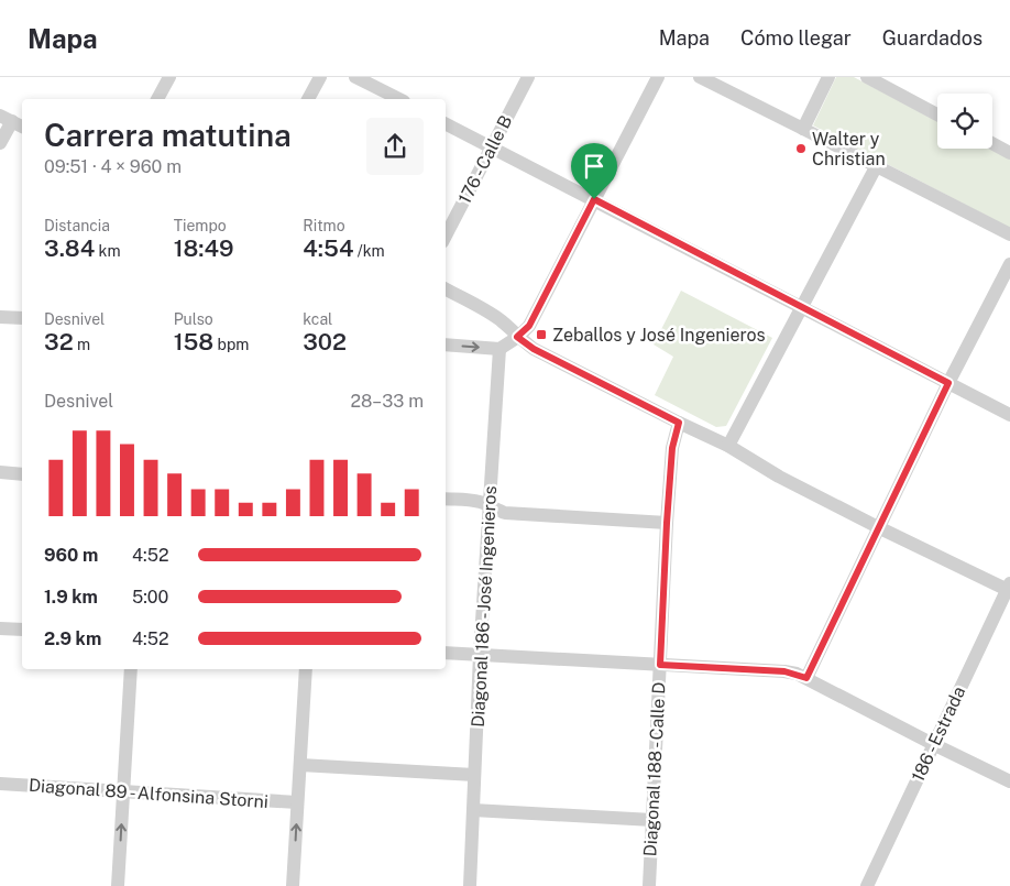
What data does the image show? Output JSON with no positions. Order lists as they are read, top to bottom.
{
  "streets": {
    "street": [
      "176 - Calle B",
      "Diagonal 186 - José Ingenieros",
      "186 - Estrada",
      "Diagonal 188 - Calle D",
      "Diagonal 89 - Alfonsina Storni"
    ]
  },
  "places": {
    "other": ["Walter y Christian"],
    "transit": ["Zeballos y José Ingenieros"]
  },
  "page": {
    "header": "Mapa",
    "nav": ["Mapa", "Cómo llegar", "Guardados"],
    "heading": ["Carrera matutina", "09:51 · 4 × 960 m"],
    "stats": [
      ["Distancia", "3.84 km"],
      ["Tiempo", "18:49"],
      ["Ritmo", "4:54 /km"],
      ["Desnivel", "32 m"],
      ["Pulso", "158 bpm"],
      ["kcal", "302"]
    ],
    "chart": ["Desnivel", "28–33 m"],
    "list": [
      {
        "name": "960 m",
        "note": "4:52"
      },
      {
        "name": "1.9 km",
        "note": "5:00"
      },
      {
        "name": "2.9 km",
        "note": "4:52"
      }
    ]
  }
}
